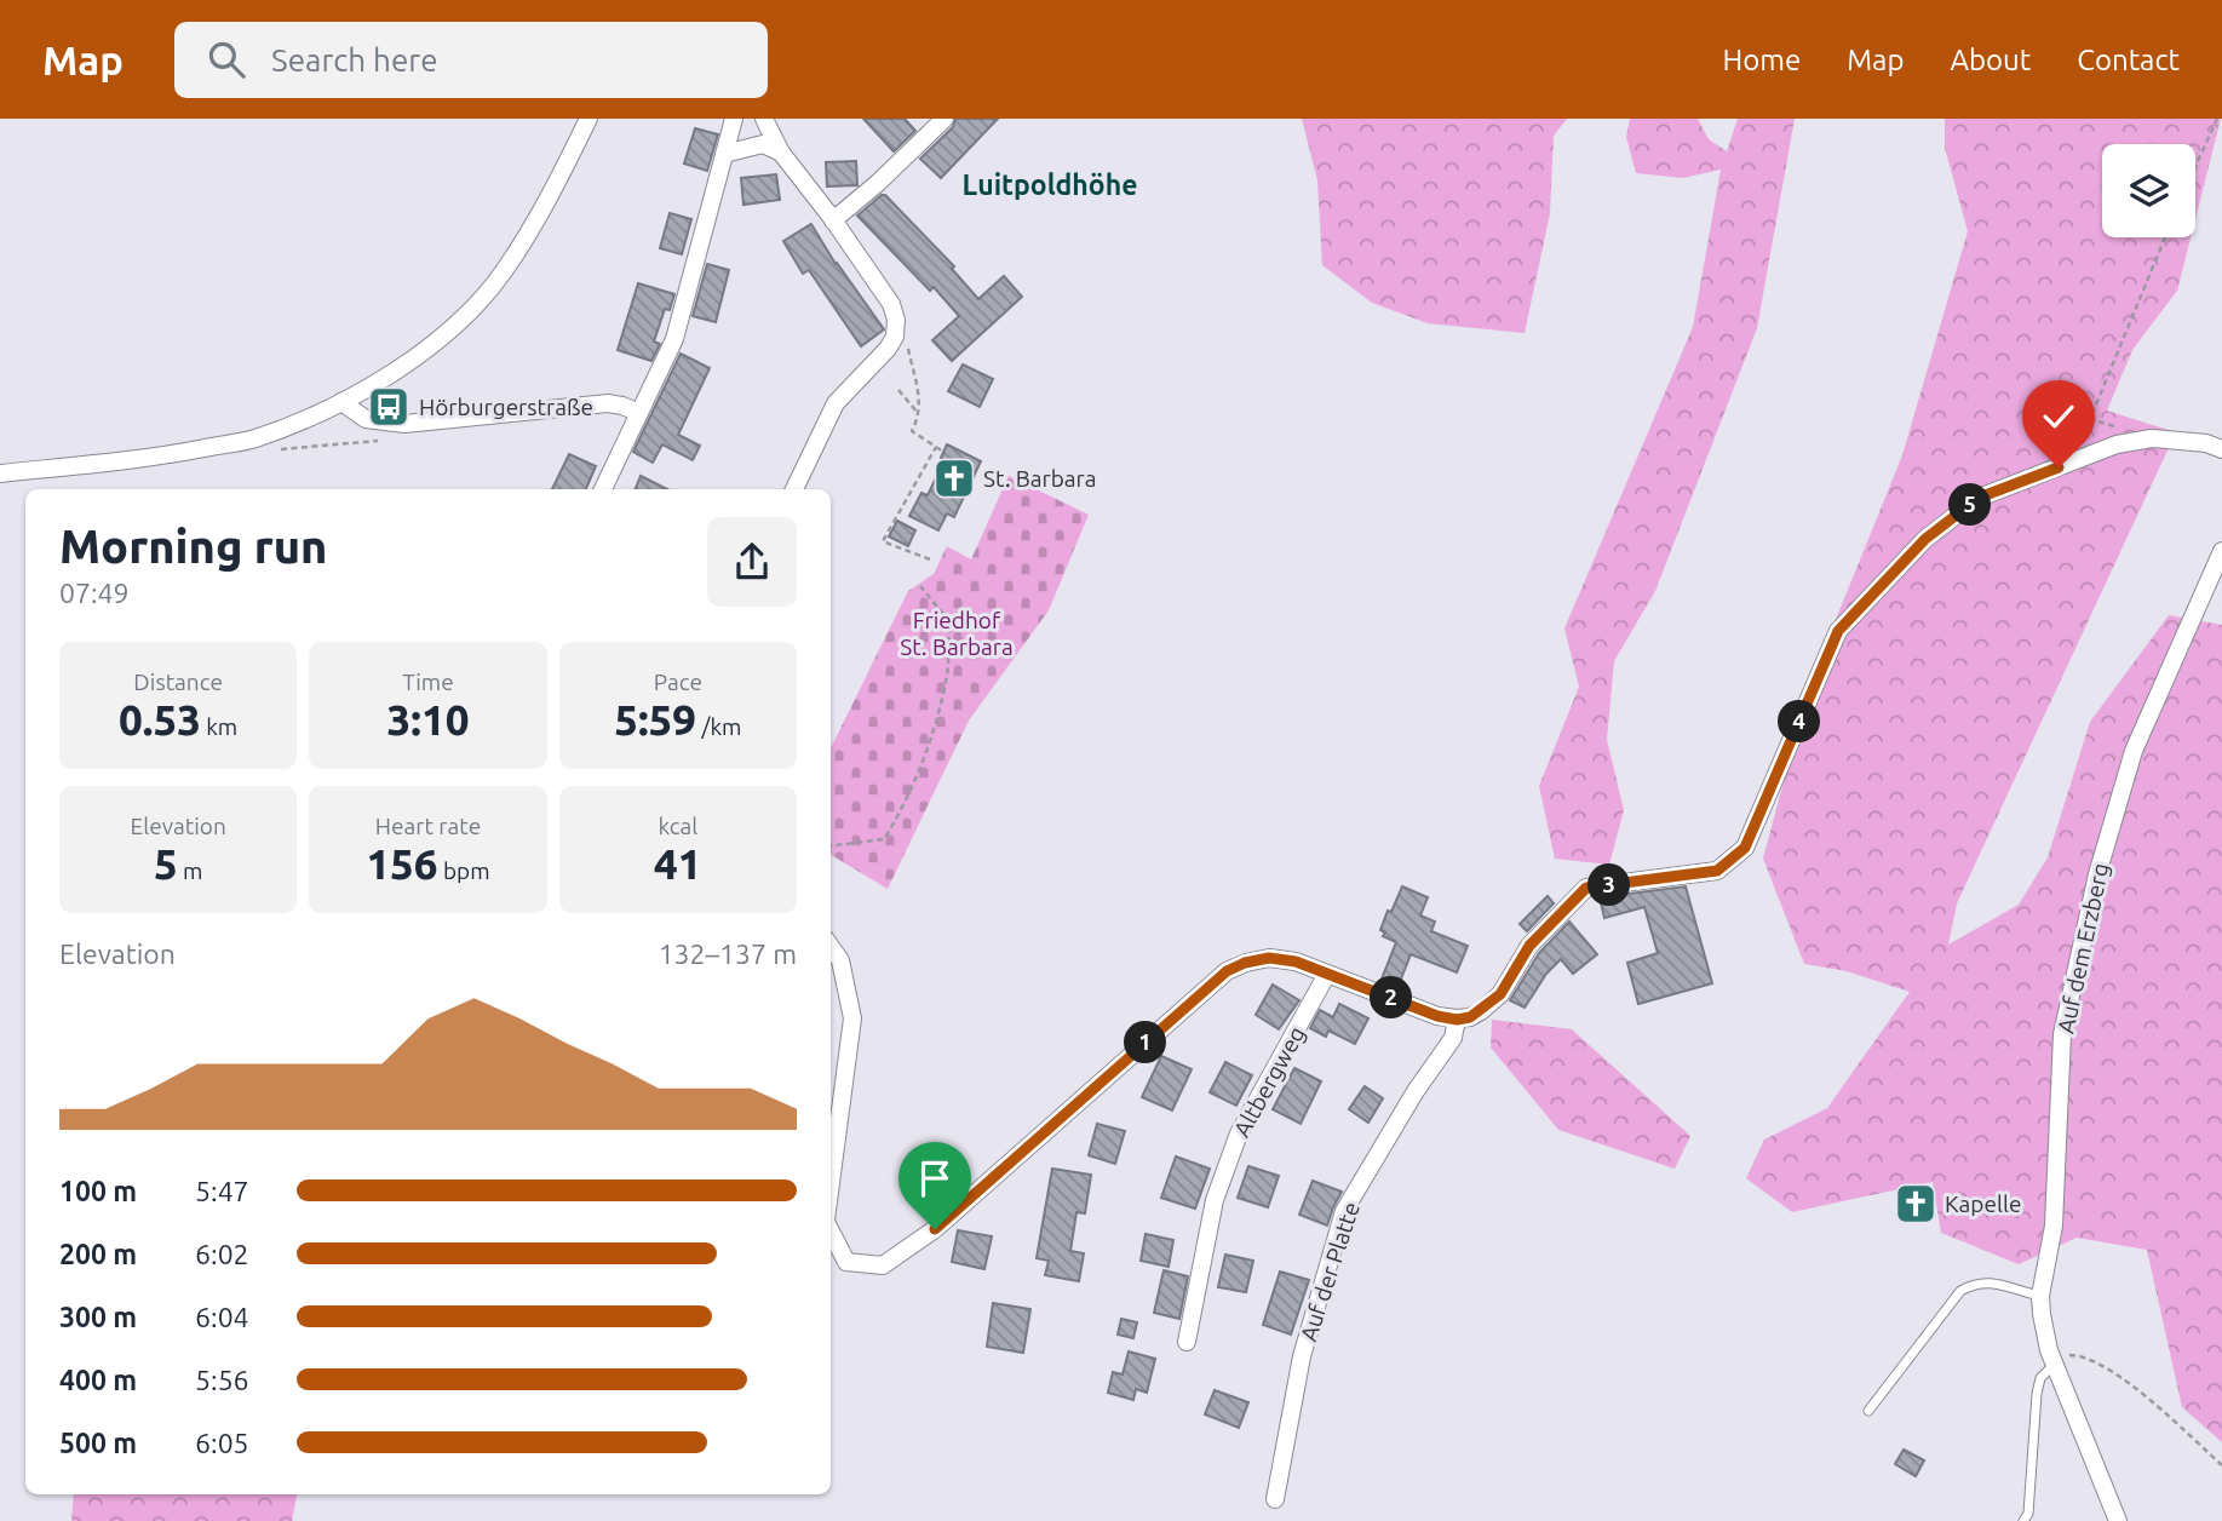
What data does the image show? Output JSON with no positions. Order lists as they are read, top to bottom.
{
  "streets": {
    "street": ["Auf dem Erzberg", "Altbergweg", "Auf der Platte"]
  },
  "districts": ["Luitpoldhöhe"],
  "parks": ["Friedhof St. Barbara"],
  "places": {
    "bus stop": ["Hörburgerstraße"],
    "church": ["St. Barbara", "Kapelle"]
  },
  "page": {
    "header": "Map",
    "search": "Search here",
    "nav": [
      "Home",
      "Map",
      "About",
      "Contact"
    ],
    "pins": [
      "5",
      "4",
      "3",
      "2",
      "1"
    ],
    "heading": ["Morning run", "07:49"],
    "stats": [
      ["Distance", "0.53 km"],
      ["Time", "3:10"],
      ["Pace", "5:59 /km"],
      ["Elevation", "5 m"],
      ["Heart rate", "156 bpm"],
      ["kcal", "41"]
    ],
    "chart": ["Elevation", "132–137 m"],
    "list": [
      {
        "name": "100 m",
        "note": "5:47"
      },
      {
        "name": "200 m",
        "note": "6:02"
      },
      {
        "name": "300 m",
        "note": "6:04"
      },
      {
        "name": "400 m",
        "note": "5:56"
      },
      {
        "name": "500 m",
        "note": "6:05"
      }
    ]
  }
}
